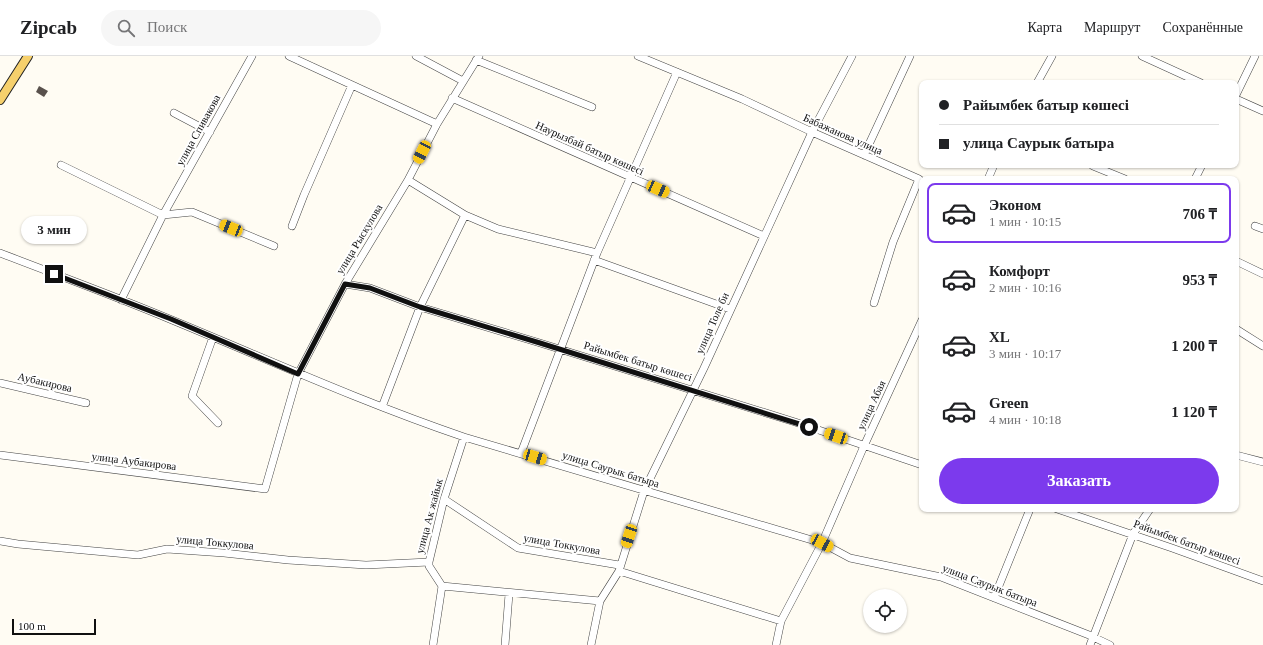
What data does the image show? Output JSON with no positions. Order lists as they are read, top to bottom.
{
  "streets": {
    "street": [
      "улица Спивакова",
      "Бабажанова улица",
      "Наурызбай батыр көшесі",
      "улица Рыскулова",
      "улица Толе би",
      "Райымбек батыр көшесі",
      "Аубакирова",
      "улица Абая",
      "улица Аубакирова",
      "улица Саурык батыра",
      "улица Ак жайык",
      "улица Токкулова"
    ]
  },
  "crossings": [
    ["улица Спивакова", "улица Саурык батыра"],
    ["Бабажанова улица", "улица Толе би"],
    ["Наурызбай батыр көшесі", "улица Рыскулова"],
    ["Наурызбай батыр көшесі", "улица Толе би"],
    ["улица Рыскулова", "Райымбек батыр көшесі"],
    ["улица Рыскулова", "улица Аубакирова"],
    ["улица Рыскулова", "улица Саурык батыра"],
    ["улица Толе би", "Райымбек батыр көшесі"],
    ["улица Толе би", "улица Саурык батыра"],
    ["улица Толе би", "улица Токкулова"],
    ["Райымбек батыр көшесі", "улица Абая"],
    ["улица Абая", "улица Саурык батыра"],
    ["улица Абая", "улица Токкулова"],
    ["улица Саурык батыра", "улица Ак жайык"],
    ["улица Ак жайык", "улица Токкулова"]
  ],
  "scale_bar": "100 m",
  "page": {
    "header": "Zipcab",
    "search": "Поиск",
    "nav": ["Карта", "Маршрут", "Сохранённые"],
    "banner": ["Райымбек батыр көшесі", "улица Саурык батыра"],
    "list": [
      {
        "name": "Эконом",
        "note": "1 мин · 10:15",
        "value": "706 ₸"
      },
      {
        "name": "Комфорт",
        "note": "2 мин · 10:16",
        "value": "953 ₸"
      },
      {
        "name": "XL",
        "note": "3 мин · 10:17",
        "value": "1 200 ₸"
      },
      {
        "name": "Green",
        "note": "4 мин · 10:18",
        "value": "1 120 ₸"
      }
    ],
    "bubble": "3 мин",
    "buttons": "Заказать",
    "scale": "100 m"
  }
}
